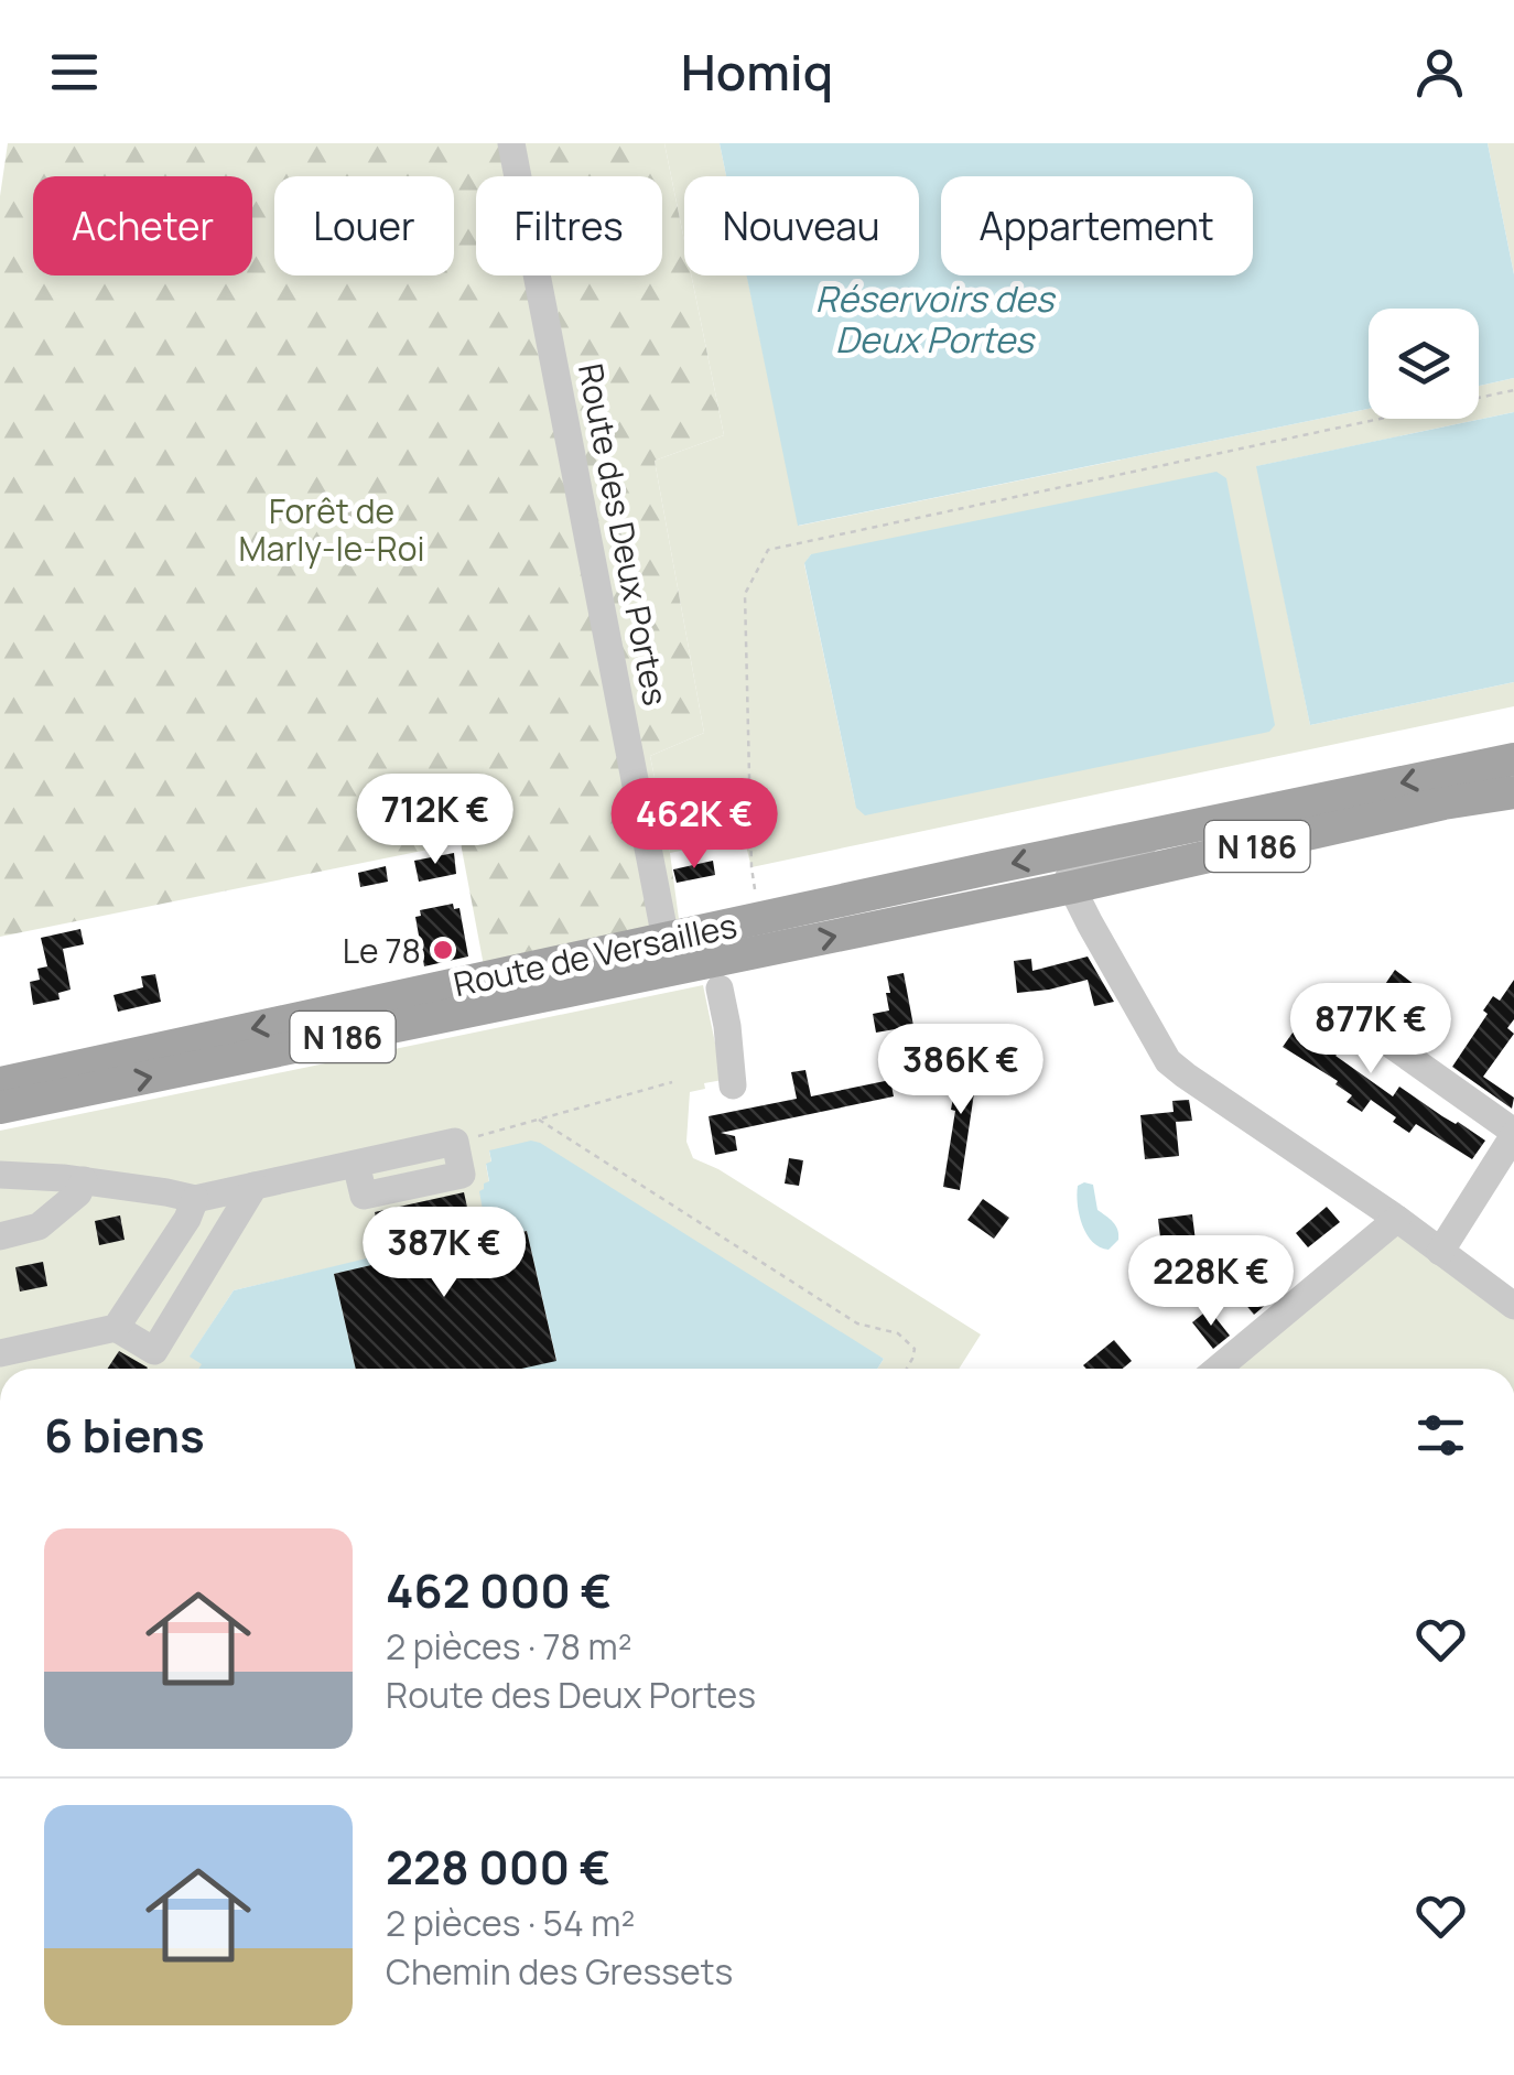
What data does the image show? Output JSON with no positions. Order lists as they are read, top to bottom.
{
  "streets": {
    "main road": ["N 186", "Route de Versailles"],
    "street": ["Route des Deux Portes"]
  },
  "crossings": [
    ["Route des Deux Portes", "Route de Versailles"]
  ],
  "water": ["Réservoirs des Deux Portes"],
  "parks": ["Forêt de Marly-le-Roi"],
  "places": ["Le 78"],
  "page": {
    "header": "Homiq",
    "chip": [
      "Acheter",
      "Louer",
      "Filtres",
      "Nouveau",
      "Appartement"
    ],
    "price": [
      "712K €",
      "462K €",
      "877K €",
      "386K €",
      "387K €",
      "228K €"
    ],
    "heading": "6 biens",
    "list": [
      {
        "name": "462 000 €",
        "note": "2 pièces · 78 m² · Route des Deux Portes"
      },
      {
        "name": "228 000 €",
        "note": "2 pièces · 54 m² · Chemin des Gressets"
      }
    ]
  }
}
